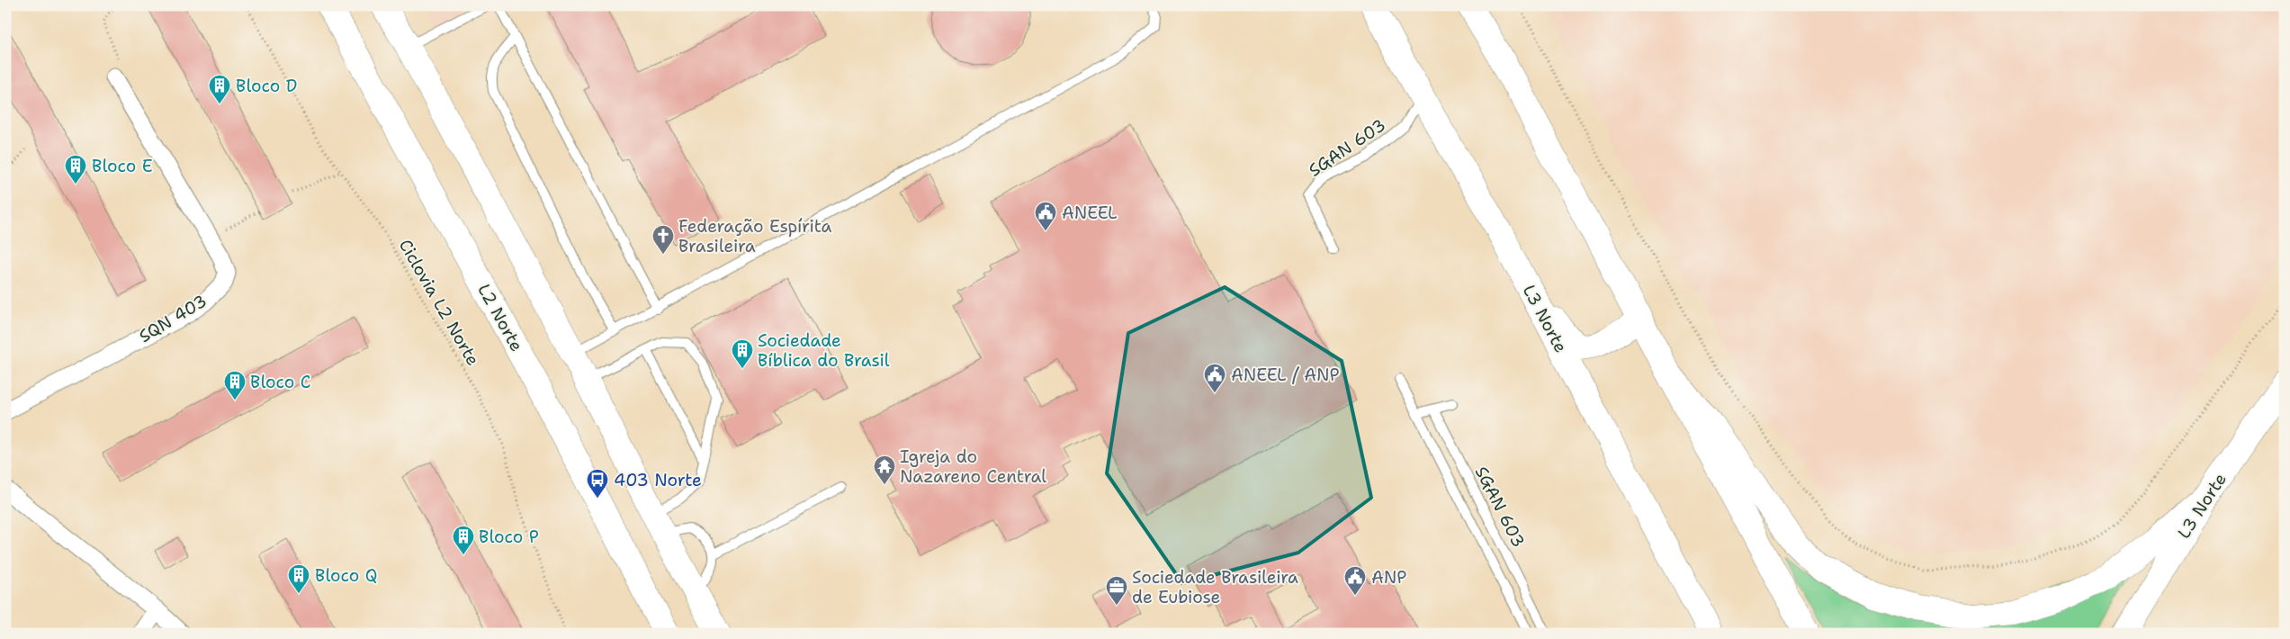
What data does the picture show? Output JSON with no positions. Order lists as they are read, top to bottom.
{
  "streets": {
    "main road": ["L2 Norte", "L3 Norte"],
    "street": ["SQN 403"],
    "lane": ["SGAN 603"],
    "path": ["Ciclovia L2 Norte"]
  },
  "crossings": [
    ["SGAN 603", "L3 Norte"]
  ],
  "places": {
    "building": [
      "Bloco D",
      "Bloco E",
      "Sociedade Bíblica do Brasil",
      "Bloco C",
      "Bloco P",
      "Bloco Q"
    ],
    "public building": ["ANEEL", "ANEEL / ANP", "ANP"],
    "church": ["Federação Espírita Brasileira"],
    "temple": ["Igreja do Nazareno Central"],
    "bus stop": ["403 Norte"],
    "office": ["Sociedade Brasileira de Eubiose"]
  }
}
